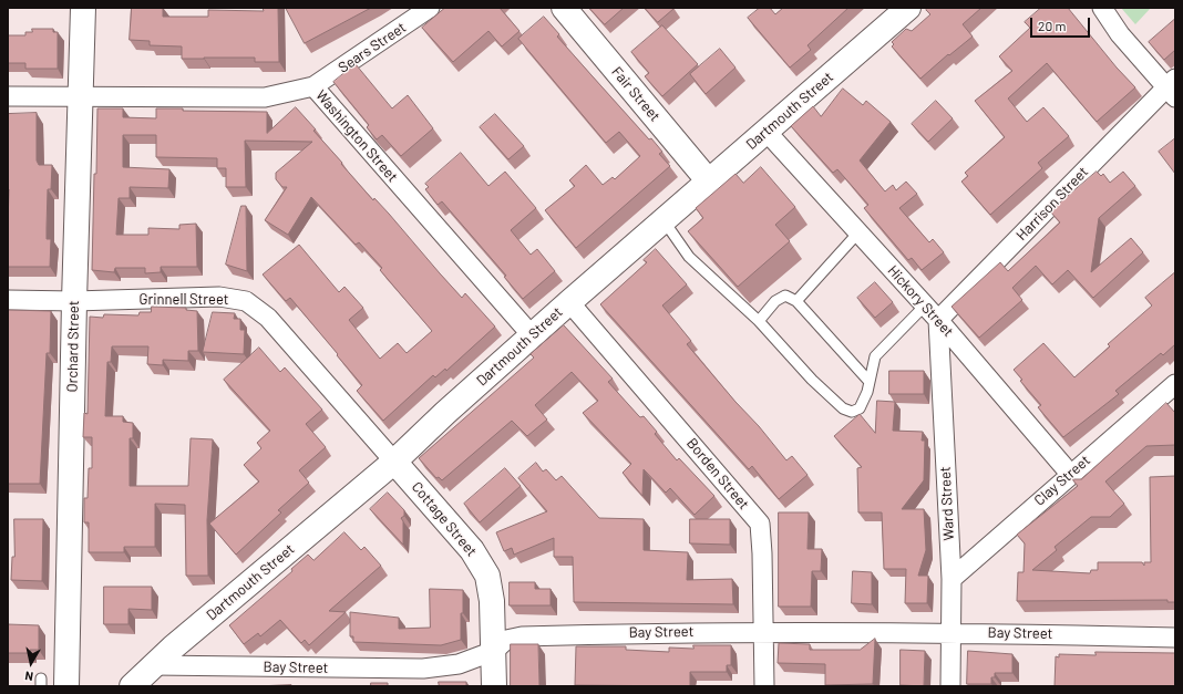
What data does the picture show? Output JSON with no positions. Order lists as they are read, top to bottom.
{
  "streets": {
    "main road": [
      "Fair Street",
      "Dartmouth Street",
      "Orchard Street",
      "Cottage Street"
    ],
    "street": [
      "Sears Street",
      "Washington Street",
      "Harrison Street",
      "Grinnell Street",
      "Hickory Street",
      "Borden Street",
      "Clay Street",
      "Ward Street",
      "Bay Street"
    ]
  },
  "crossings": [
    ["Sears Street", "Washington Street"],
    ["Fair Street", "Dartmouth Street"],
    ["Dartmouth Street", "Washington Street"],
    ["Dartmouth Street", "Grinnell Street"],
    ["Dartmouth Street", "Hickory Street"],
    ["Dartmouth Street", "Borden Street"],
    ["Dartmouth Street", "Cottage Street"],
    ["Dartmouth Street", "Bay Street"],
    ["Washington Street", "Orchard Street"],
    ["Harrison Street", "Hickory Street"],
    ["Harrison Street", "Ward Street"],
    ["Grinnell Street", "Orchard Street"],
    ["Grinnell Street", "Cottage Street"],
    ["Hickory Street", "Clay Street"],
    ["Hickory Street", "Ward Street"],
    ["Borden Street", "Bay Street"],
    ["Clay Street", "Ward Street"],
    ["Ward Street", "Bay Street"],
    ["Cottage Street", "Bay Street"]
  ],
  "scale_bar": "20 m",
  "north": "bottom"
}
